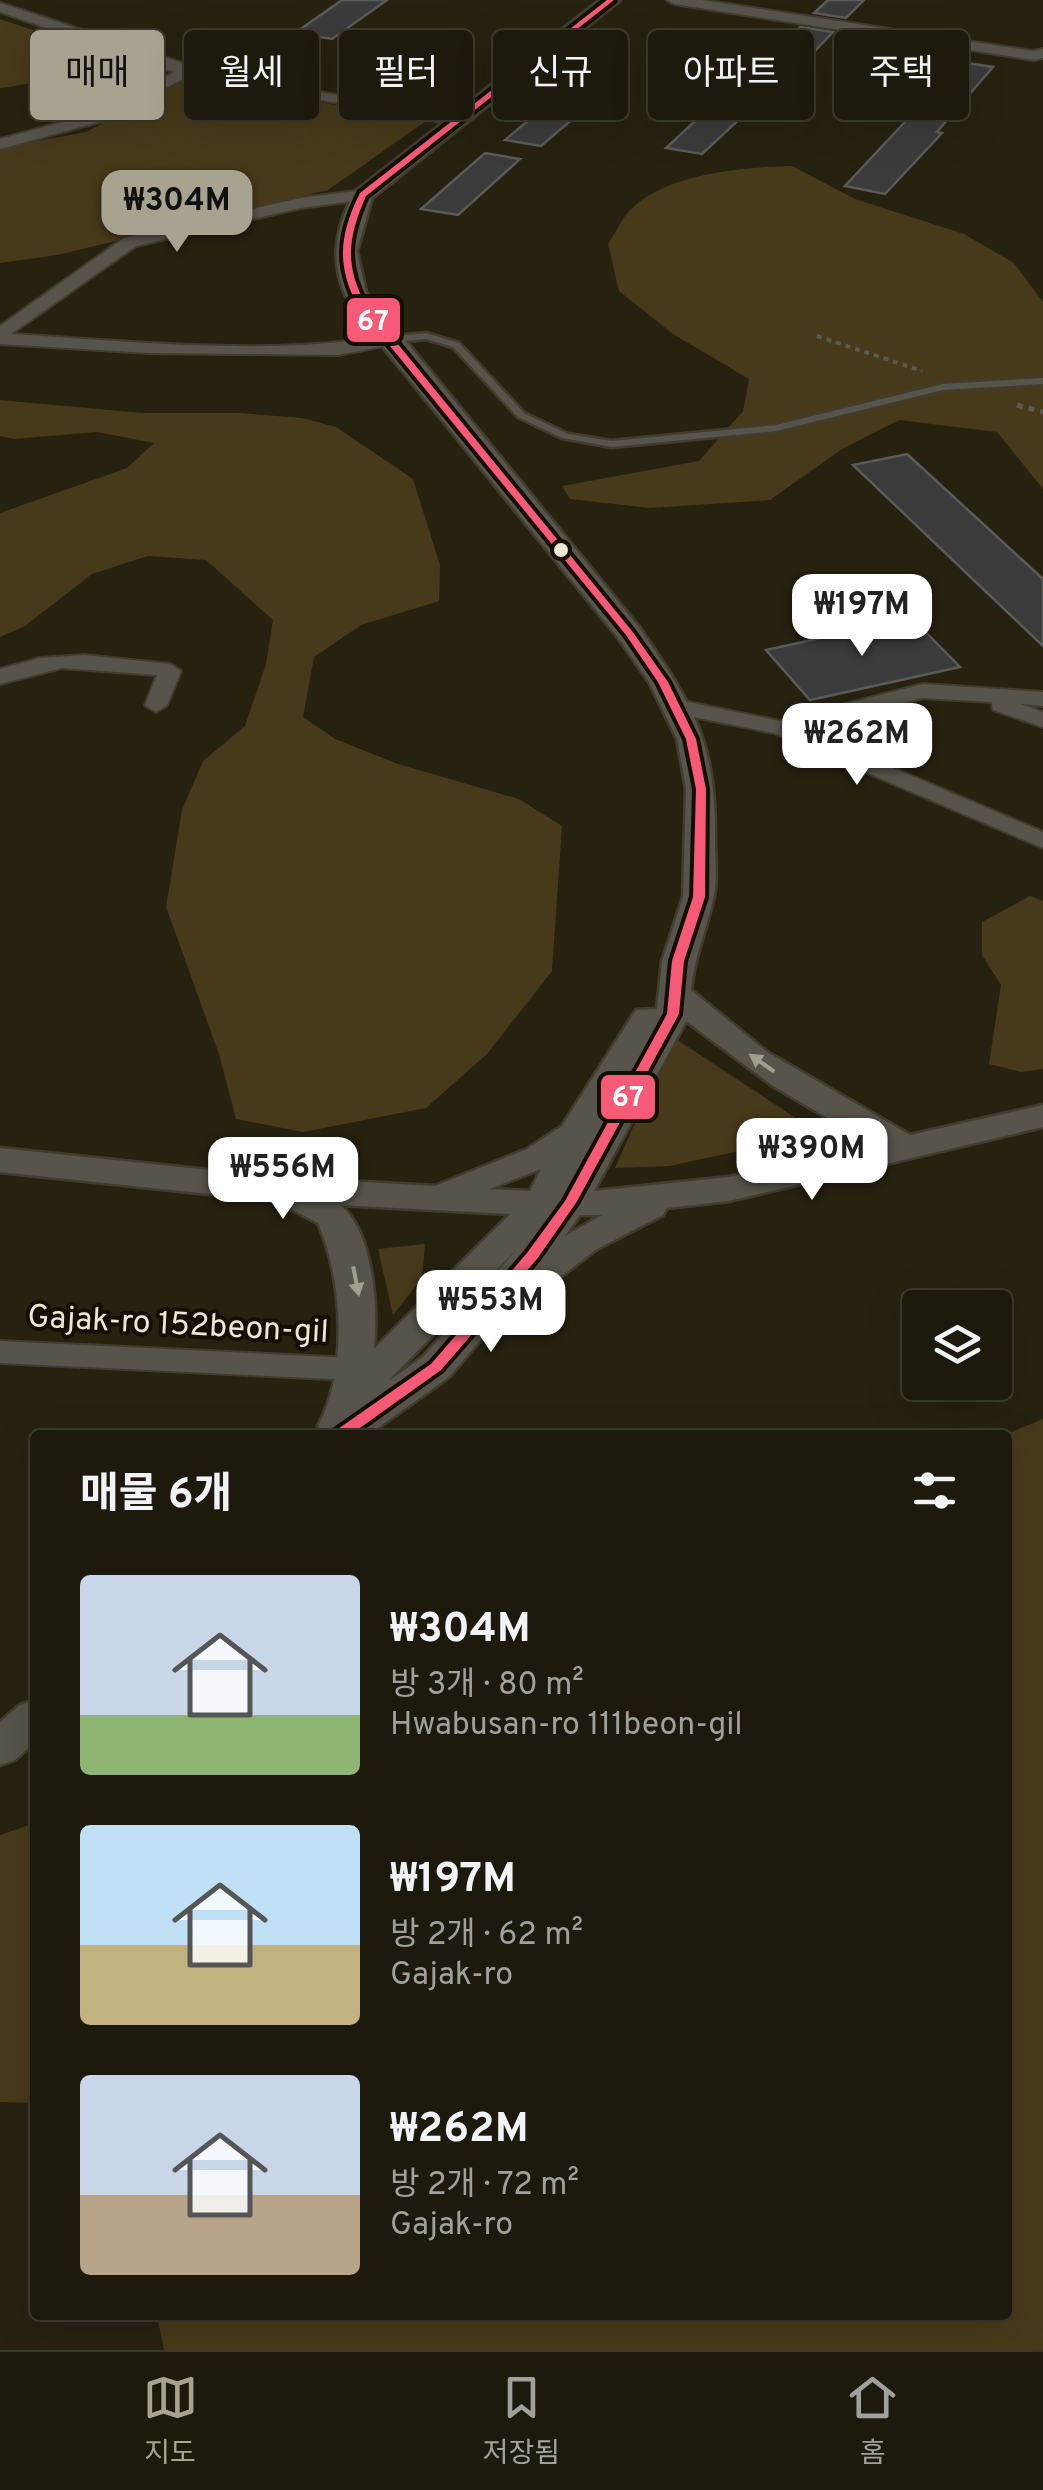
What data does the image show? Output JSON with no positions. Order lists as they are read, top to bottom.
{
  "streets": {
    "street": ["Gajak-ro 152beon-gil"]
  },
  "lines": ["transit line 67"],
  "page": {
    "chip": [
      "매매",
      "월세",
      "필터",
      "신규",
      "아파트",
      "주택"
    ],
    "price": [
      "₩304M",
      "₩197M",
      "₩262M",
      "₩390M",
      "₩556M",
      "₩553M"
    ],
    "heading": "매물 6개",
    "list": [
      {
        "name": "₩304M",
        "note": "방 3개 · 80 m² · Hwabusan-ro 111beon-gil"
      },
      {
        "name": "₩197M",
        "note": "방 2개 · 62 m² · Gajak-ro"
      },
      {
        "name": "₩262M",
        "note": "방 2개 · 72 m² · Gajak-ro"
      }
    ],
    "tabs": ["지도", "저장됨", "홈"]
  }
}
